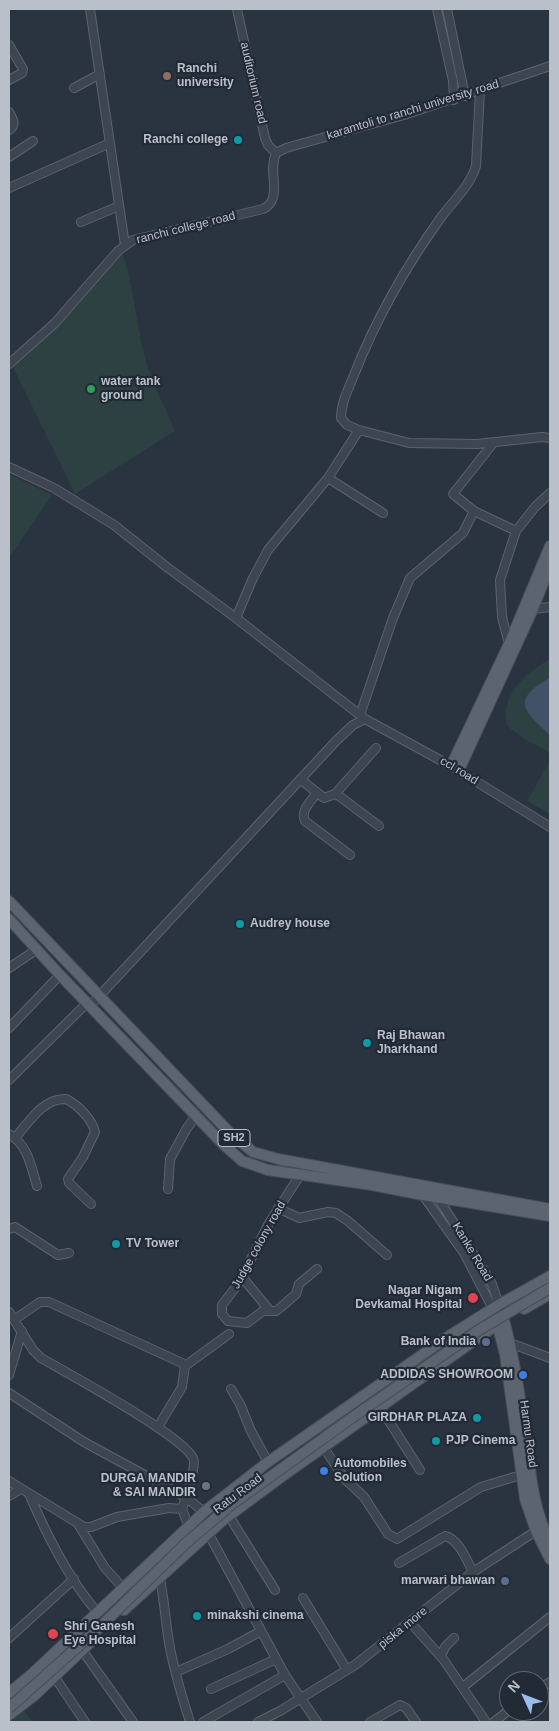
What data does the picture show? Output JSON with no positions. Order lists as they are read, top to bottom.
{
  "streets": {
    "main road": ["SH2", "Harmu Road", "Ratu Road"],
    "street": [
      "auditorium road",
      "karamtoli to ranchi university road",
      "ranchi college road",
      "ccl road",
      "Judge colony road",
      "Kanke Road",
      "piska more"
    ]
  },
  "crossings": [
    ["auditorium road", "karamtoli to ranchi university road"],
    ["auditorium road", "ranchi college road"],
    ["karamtoli to ranchi university road", "ranchi college road"],
    ["SH2", "Judge colony road"],
    ["SH2", "Kanke Road"],
    ["Kanke Road", "Harmu Road"],
    ["Kanke Road", "Ratu Road"],
    ["Harmu Road", "Ratu Road"],
    ["Harmu Road", "piska more"]
  ],
  "places": [
    "Ranchi university",
    "Ranchi college",
    "water tank ground",
    "Audrey house",
    "Raj Bhawan Jharkhand",
    "TV Tower",
    "Nagar Nigam Devkamal Hospital",
    "Bank of India",
    "ADDIDAS SHOWROOM",
    "GIRDHAR PLAZA",
    "PJP Cinema",
    "Automobiles Solution",
    "DURGA MANDIR & SAI MANDIR",
    "marwari bhawan",
    "minakshi cinema",
    "Shri Ganesh Eye Hospital"
  ],
  "north": "top left"
}
